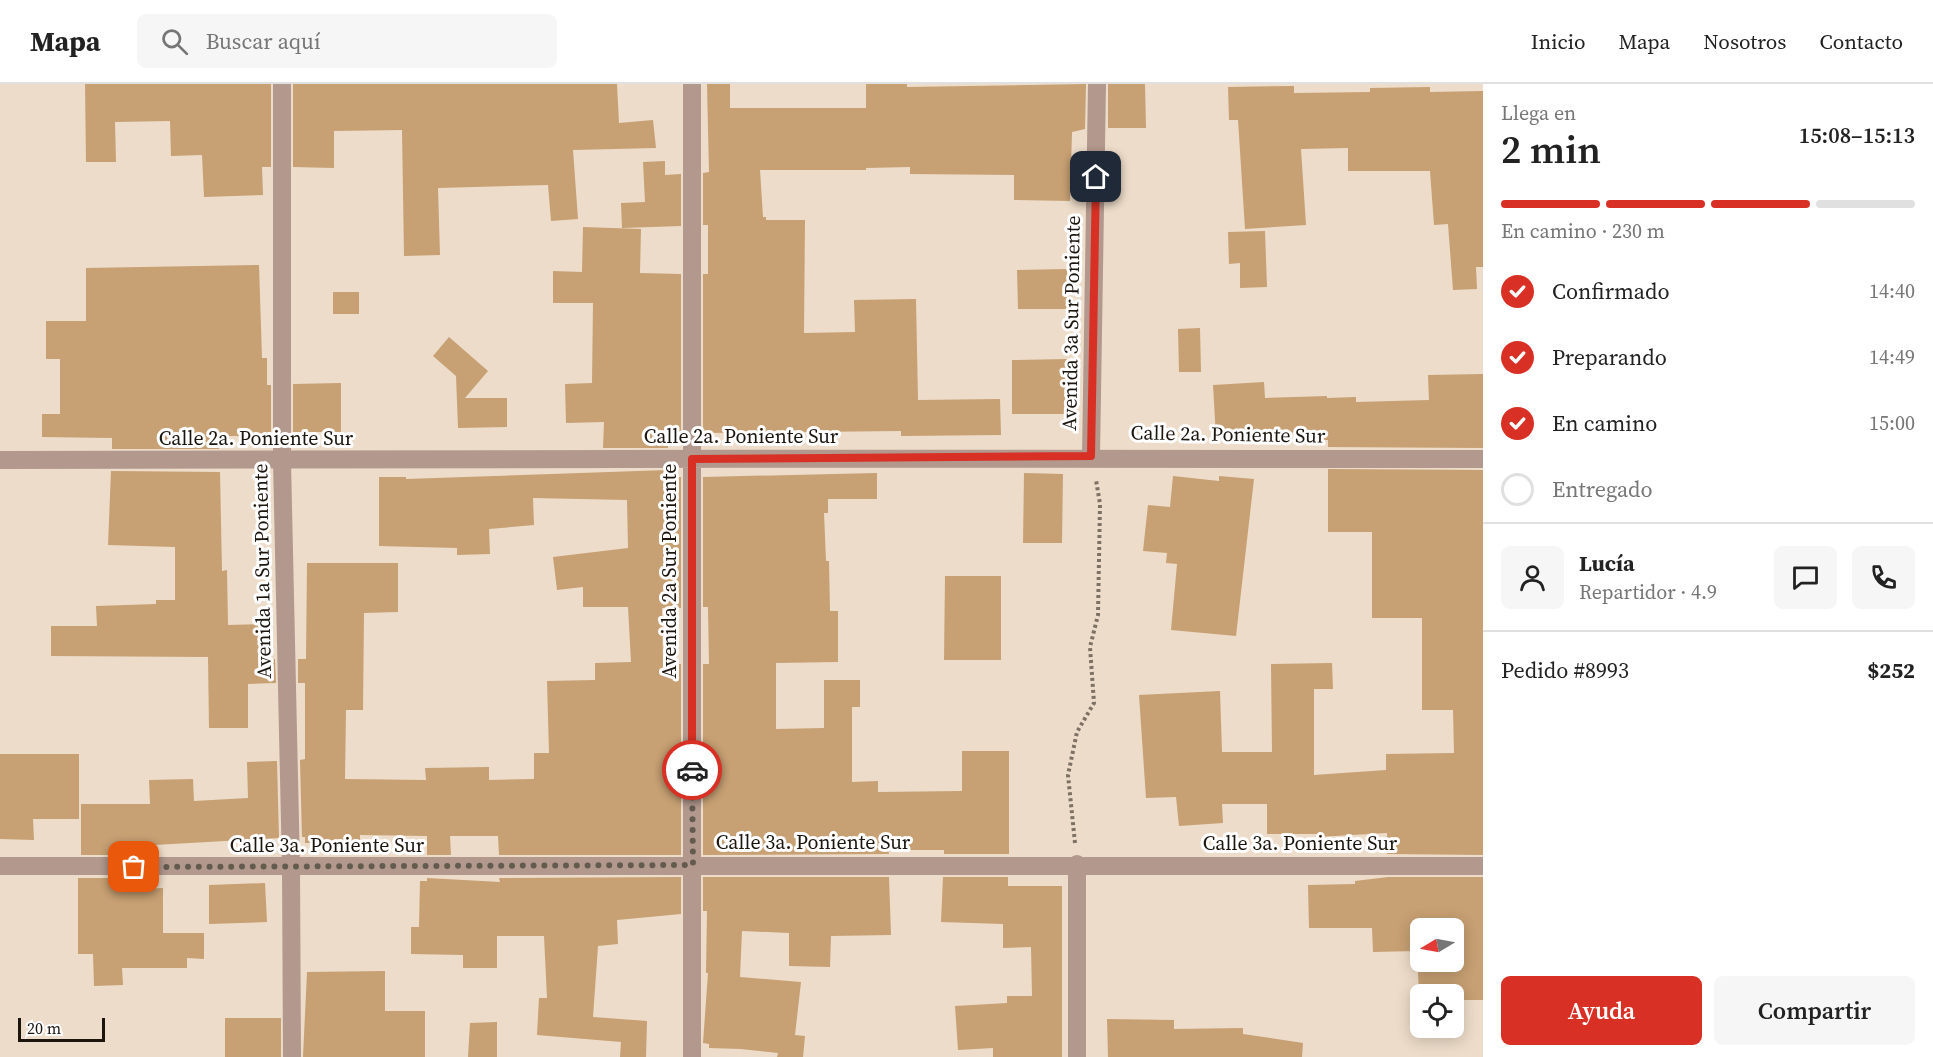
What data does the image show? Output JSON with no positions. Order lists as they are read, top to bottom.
{
  "streets": {
    "street": [
      "Avenida 3a Sur Poniente",
      "Calle 2a. Poniente Sur",
      "Avenida 1a Sur Poniente",
      "Avenida 2a Sur Poniente",
      "Calle 3a. Poniente Sur"
    ]
  },
  "crossings": [
    ["Avenida 3a Sur Poniente", "Calle 2a. Poniente Sur"],
    ["Calle 2a. Poniente Sur", "Avenida 1a Sur Poniente"],
    ["Calle 2a. Poniente Sur", "Avenida 2a Sur Poniente"],
    ["Avenida 1a Sur Poniente", "Calle 3a. Poniente Sur"],
    ["Avenida 2a Sur Poniente", "Calle 3a. Poniente Sur"]
  ],
  "scale_bar": "20 m",
  "north": "left",
  "page": {
    "header": "Mapa",
    "search": "Buscar aquí",
    "nav": [
      "Inicio",
      "Mapa",
      "Nosotros",
      "Contacto"
    ],
    "heading": ["2 min", "Llega en", "15:08–15:13"],
    "panel": [
      "Lucía",
      "Repartidor · 4.9",
      "Pedido #8993",
      "$252"
    ],
    "bar": "En camino · 230 m",
    "list": [
      ["Confirmado", "14:40"],
      ["Preparando", "14:49"],
      ["En camino", "15:00"],
      "Entregado"
    ],
    "buttons": ["Ayuda", "Compartir"],
    "scale": "20 m"
  }
}
